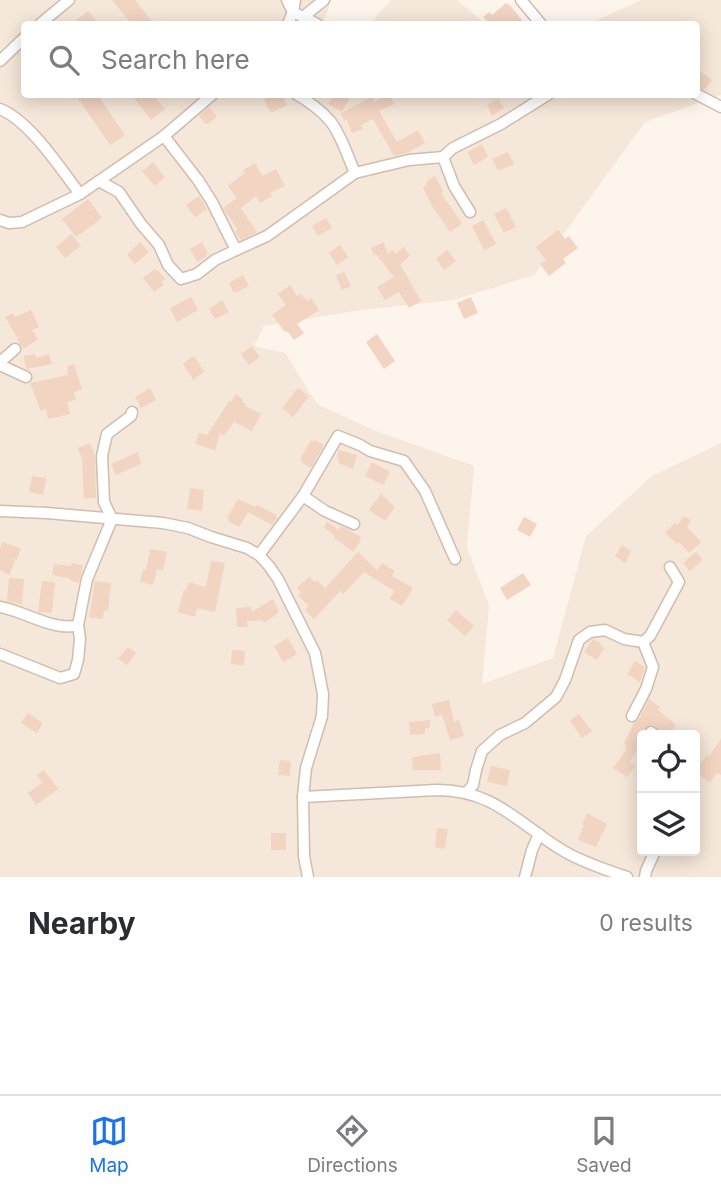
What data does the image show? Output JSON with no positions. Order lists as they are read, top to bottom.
{
  "page": {
    "search": "Search here",
    "heading": ["Nearby", "0 results"],
    "nav": ["Map", "Directions", "Saved"]
  }
}
